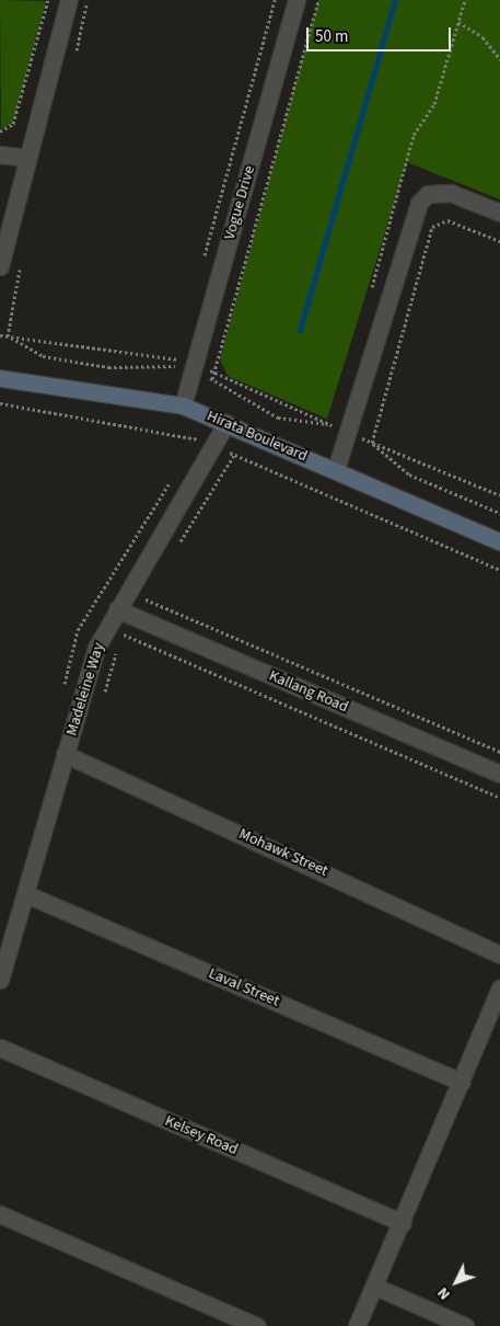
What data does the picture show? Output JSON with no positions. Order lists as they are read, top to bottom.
{
  "streets": {
    "street": [
      "Vogue Drive",
      "Hirata Boulevard",
      "Madeleine Way",
      "Kallang Road",
      "Mohawk Street",
      "Laval Street",
      "Kelsey Road"
    ]
  },
  "crossings": [
    ["Vogue Drive", "Hirata Boulevard"],
    ["Hirata Boulevard", "Madeleine Way"],
    ["Madeleine Way", "Kallang Road"],
    ["Madeleine Way", "Mohawk Street"],
    ["Madeleine Way", "Laval Street"]
  ],
  "scale_bar": "50 m",
  "north": "bottom left"
}
